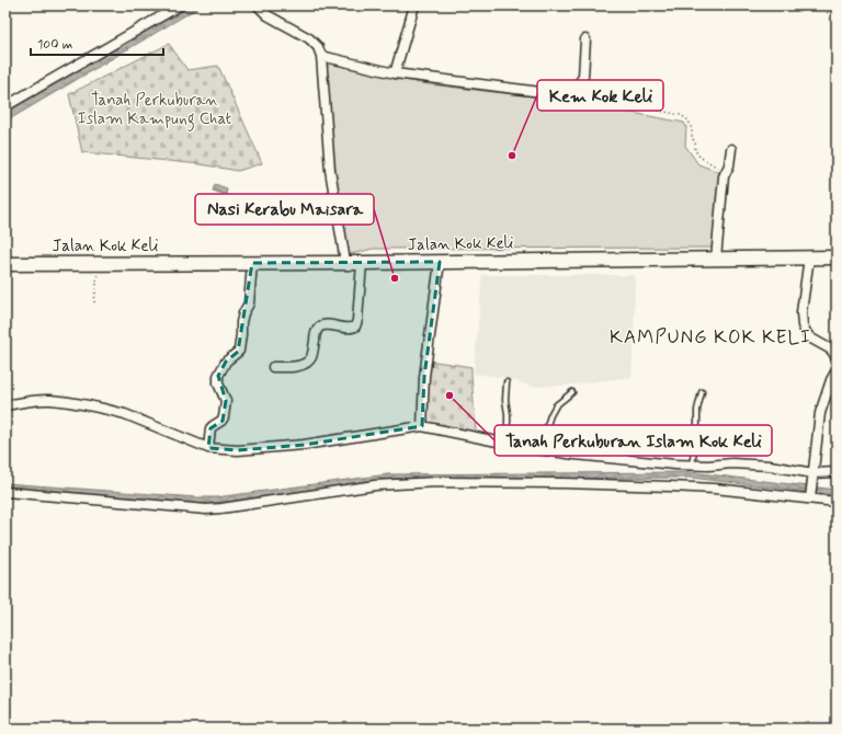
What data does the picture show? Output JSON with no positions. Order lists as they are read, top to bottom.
{
  "streets": {
    "street": ["Jalan Kok Keli"]
  },
  "districts": ["KAMPUNG KOK KELI"],
  "parks": ["Tanah Perkuburan Islam Kampung Chat"],
  "places": ["Kem Kok Keli", "Nasi Kerabu Maisara", "Tanah Perkuburan Islam Kok Keli"],
  "scale_bar": "100 m"
}
